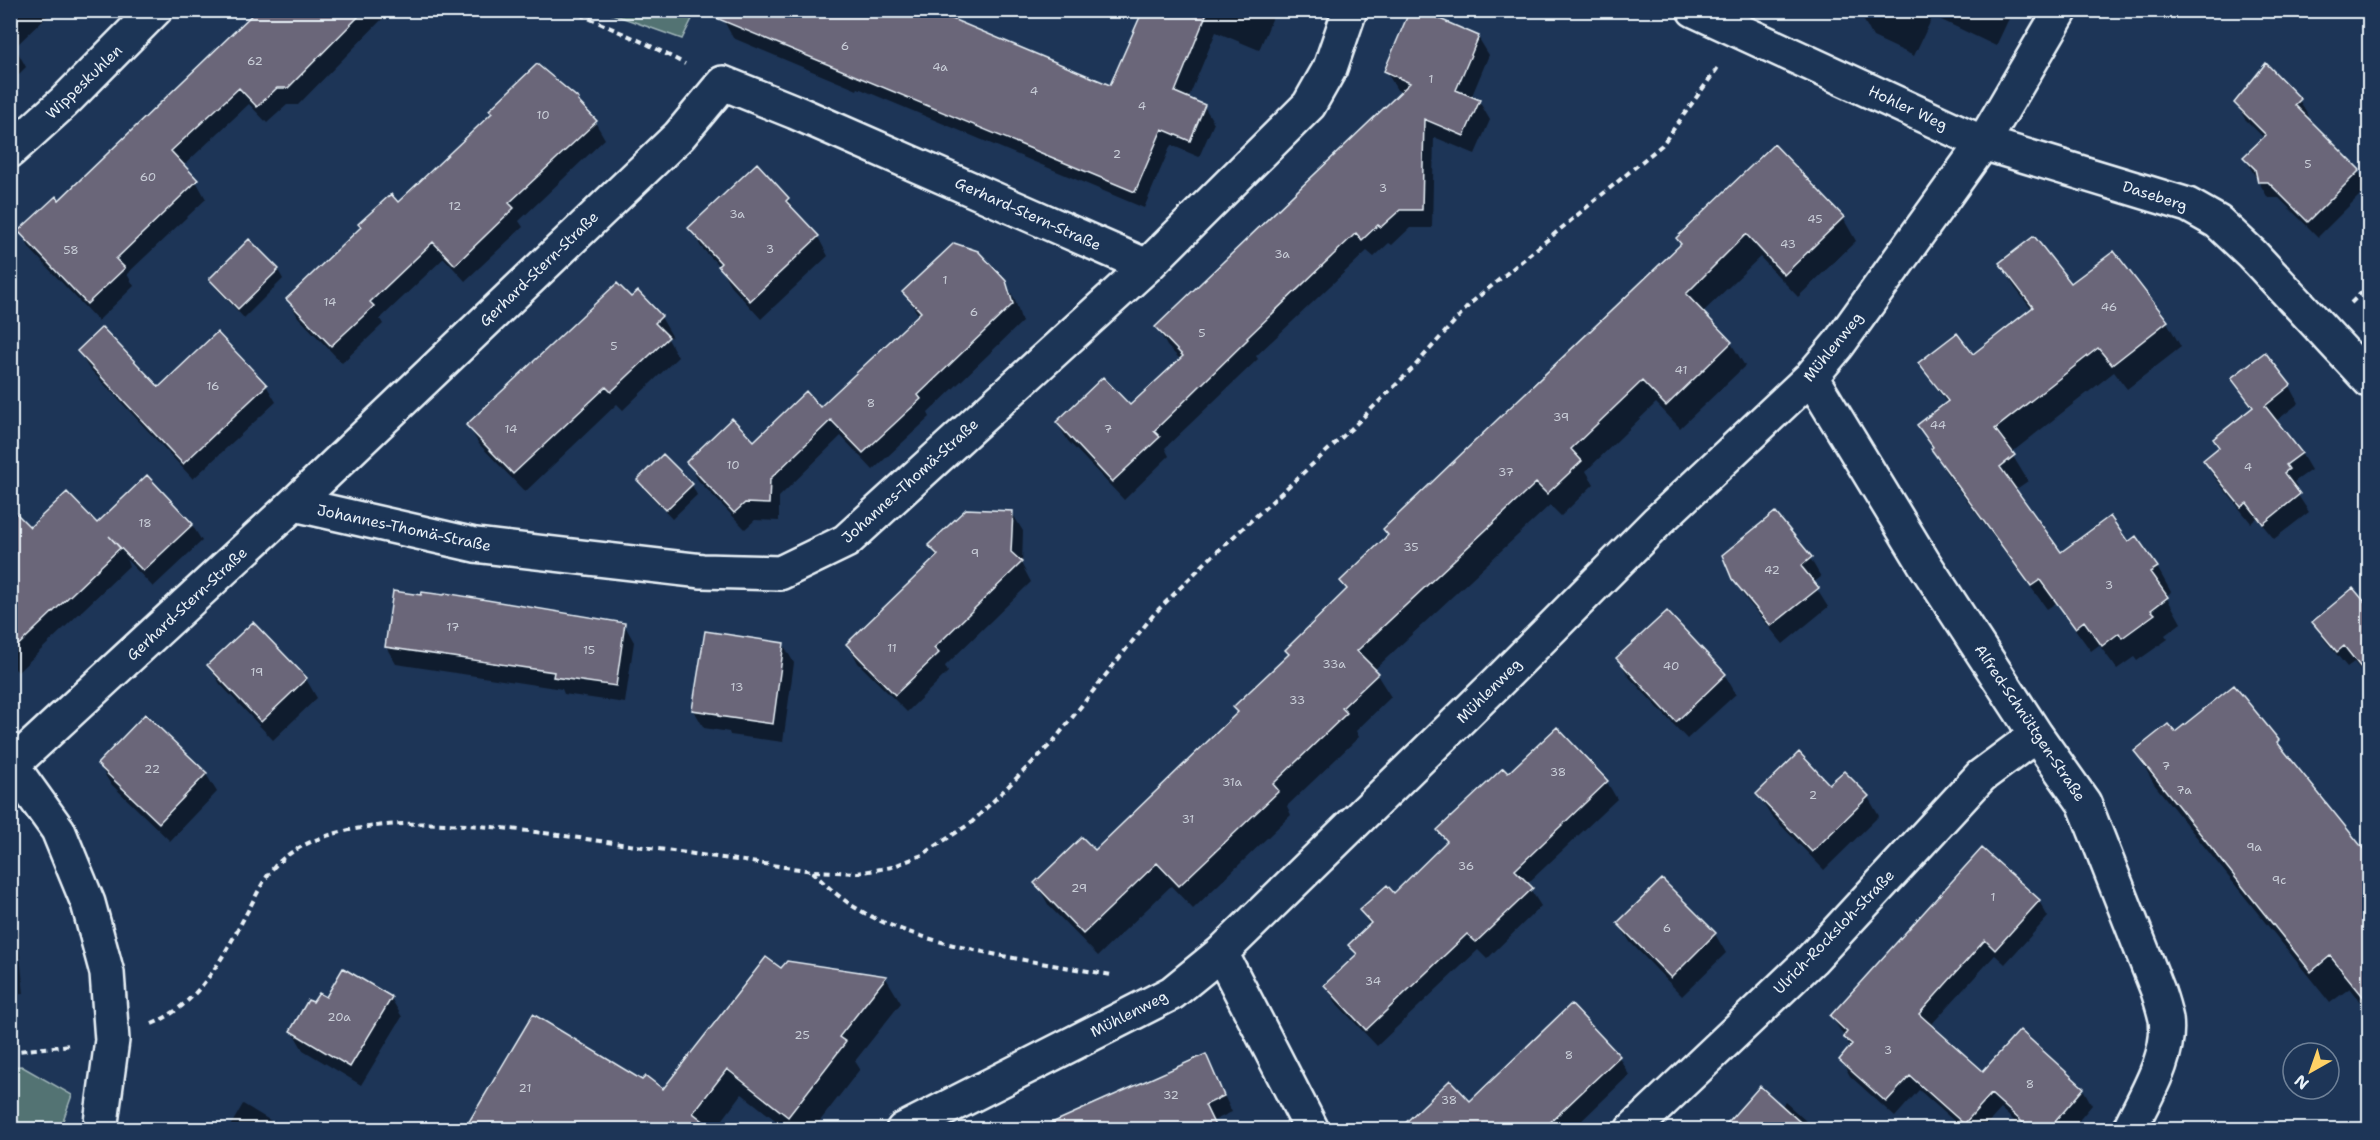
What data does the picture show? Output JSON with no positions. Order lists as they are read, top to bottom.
{
  "streets": {
    "street": [
      "Wippeskuhlen",
      "Hohler Weg",
      "Daseberg",
      "Gerhard-Stern-Straße",
      "Mühlenweg",
      "Johannes-Thomä-Straße",
      "Alfred-Schnüttgen-Straße",
      "Ulrich-Rocksloh-Straße"
    ]
  },
  "crossings": [
    ["Hohler Weg", "Daseberg"],
    ["Hohler Weg", "Mühlenweg"],
    ["Daseberg", "Mühlenweg"],
    ["Gerhard-Stern-Straße", "Johannes-Thomä-Straße"],
    ["Mühlenweg", "Alfred-Schnüttgen-Straße"],
    ["Alfred-Schnüttgen-Straße", "Ulrich-Rocksloh-Straße"]
  ],
  "house_numbers": [
    "6",
    "62",
    "4a",
    "1",
    "4",
    "4",
    "10",
    "2",
    "5",
    "60",
    "3",
    "12",
    "3a",
    "45",
    "43",
    "3",
    "58",
    "3a",
    "1",
    "14",
    "46",
    "6",
    "5",
    "5",
    "41",
    "16",
    "8",
    "39",
    "44",
    "14",
    "7",
    "10",
    "4",
    "37",
    "18",
    "35",
    "9",
    "42",
    "3",
    "17",
    "11",
    "15",
    "33a",
    "40",
    "19",
    "13",
    "33",
    "7",
    "22",
    "38",
    "31a",
    "7a",
    "2",
    "31",
    "9a",
    "36",
    "9c",
    "29",
    "1",
    "6",
    "34",
    "20a",
    "25",
    "3",
    "8",
    "8",
    "21",
    "32",
    "38"
  ],
  "north": "bottom left"
}
